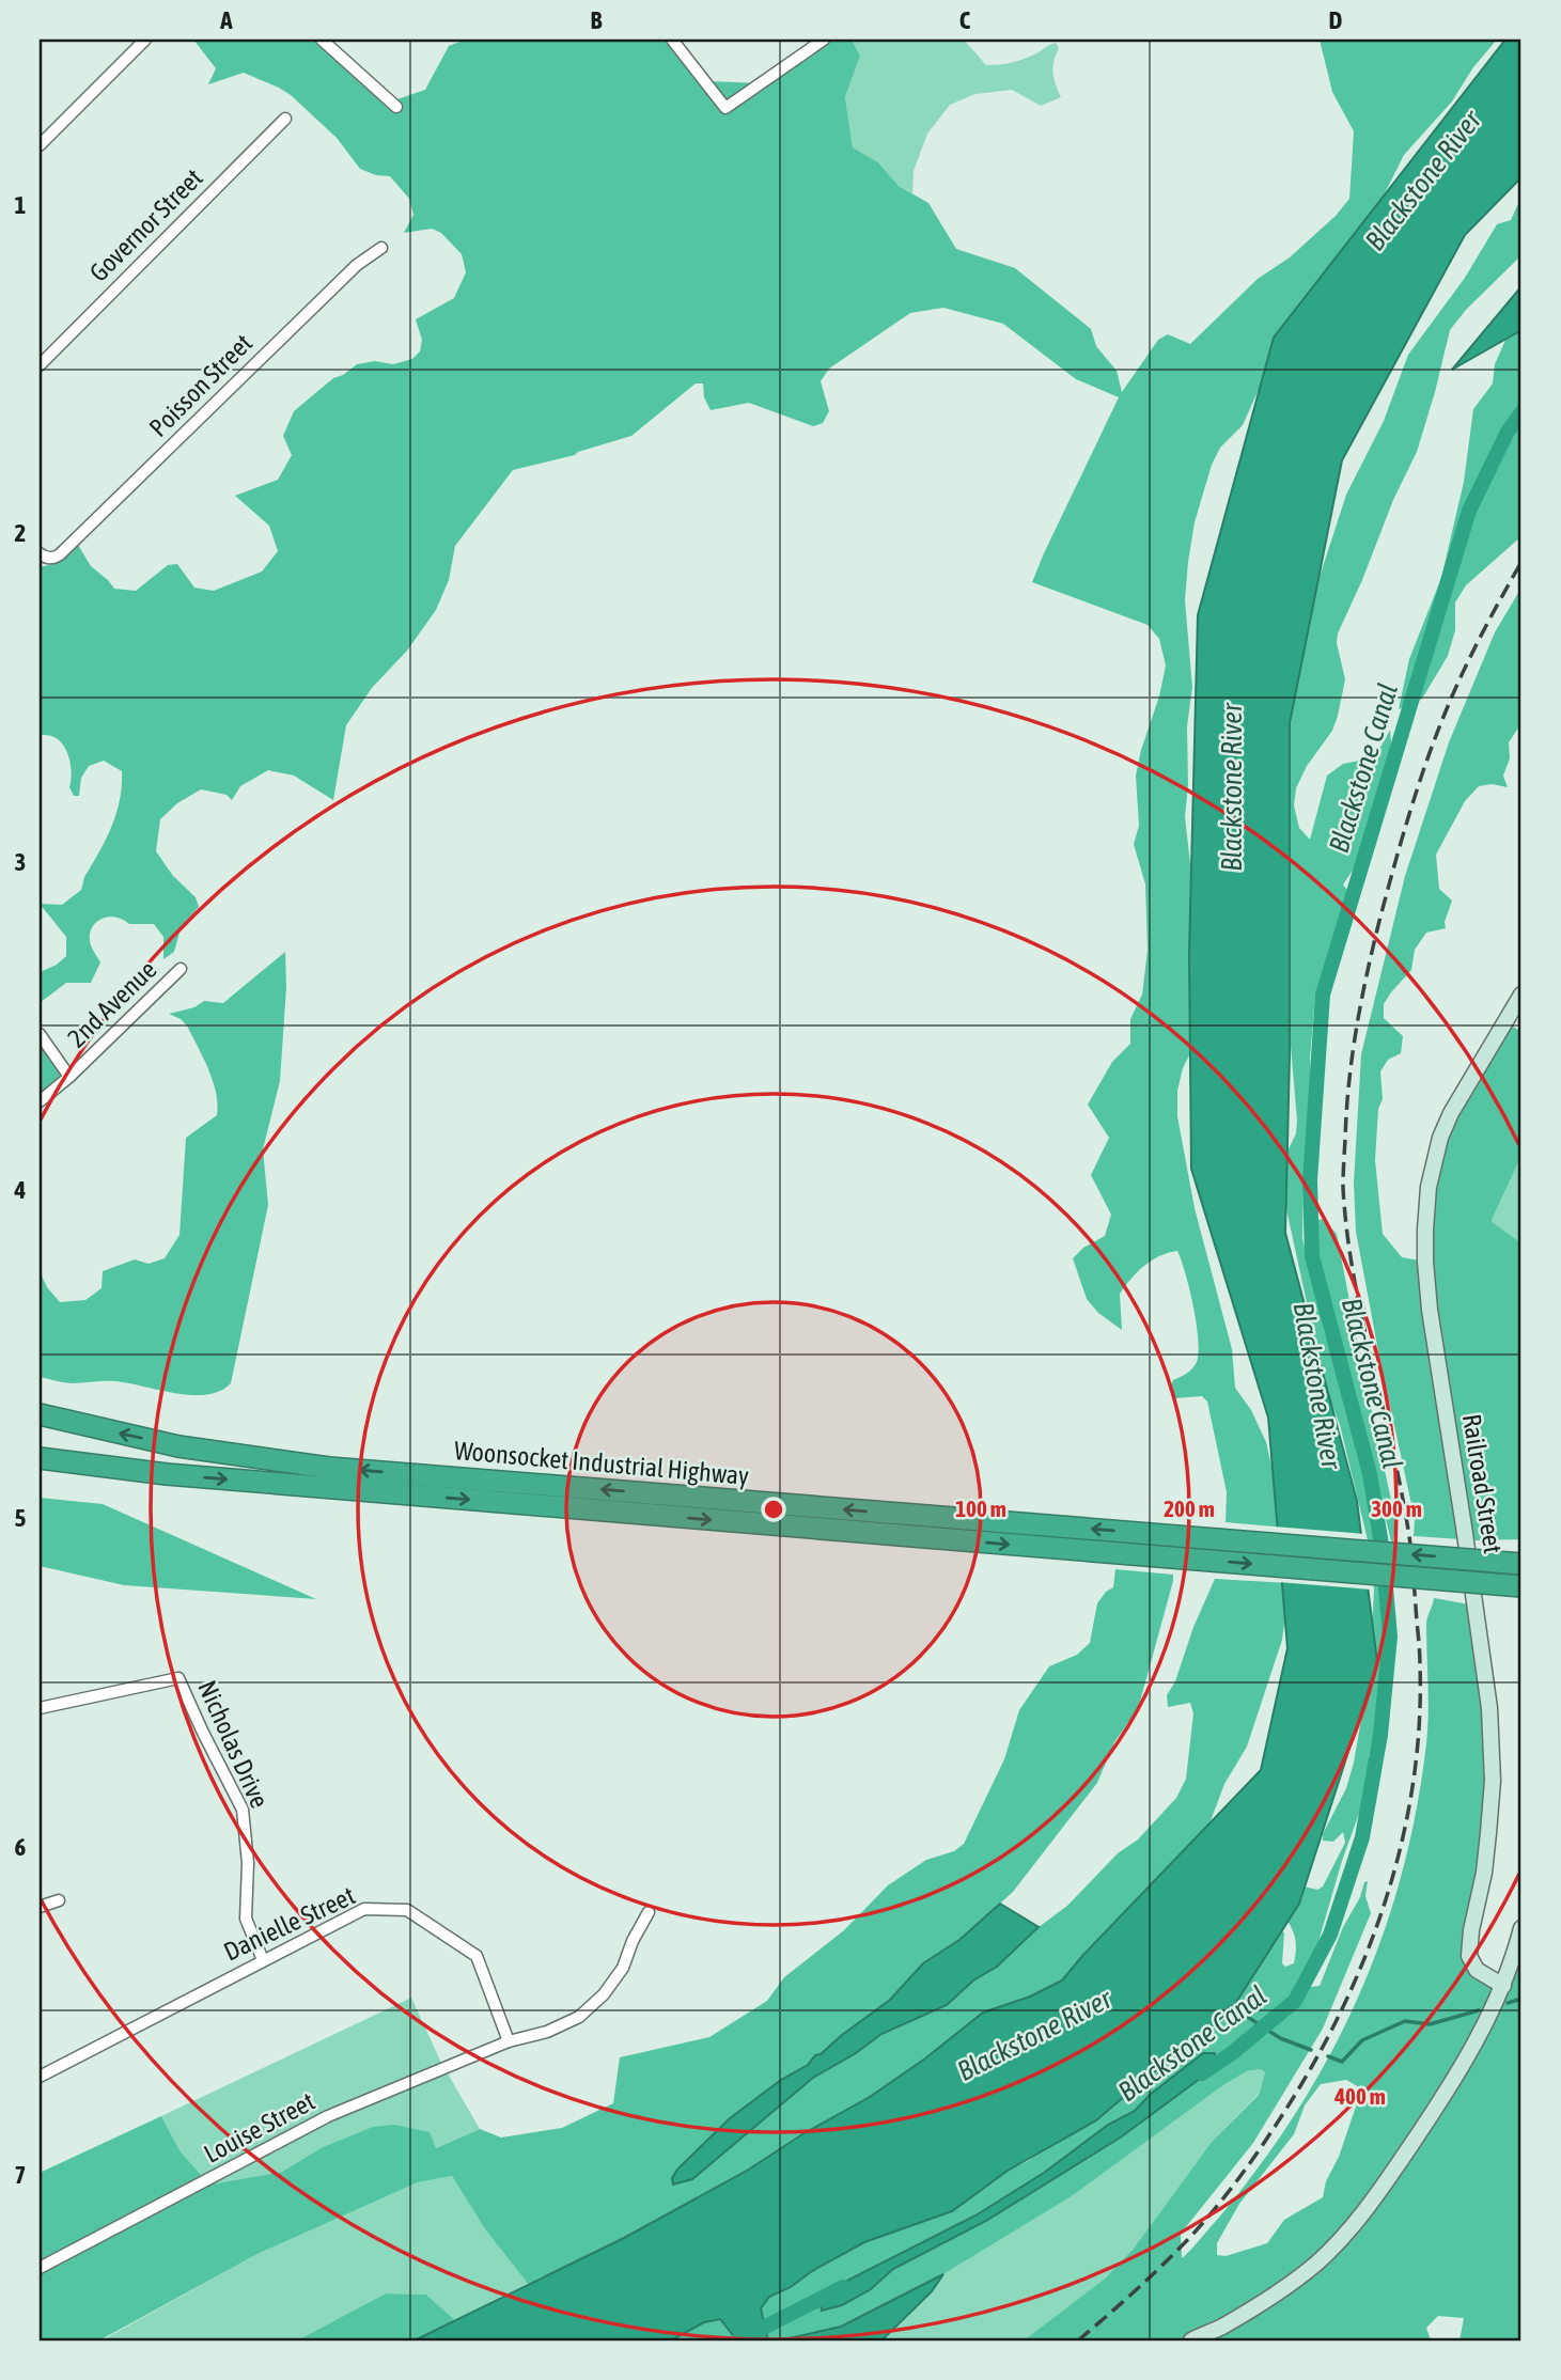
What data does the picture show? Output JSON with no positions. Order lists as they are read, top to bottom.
{
  "streets": {
    "highway": ["Woonsocket Industrial Highway"],
    "street": [
      "Governor Street",
      "Poisson Street",
      "2nd Avenue",
      "Railroad Street",
      "Nicholas Drive",
      "Danielle Street",
      "Louise Street"
    ]
  },
  "crossings": [
    ["Nicholas Drive", "Danielle Street"],
    ["Danielle Street", "Louise Street"]
  ],
  "water": ["Blackstone River", "Blackstone Canal"],
  "grid": {
    "columns": [
      "A",
      "B",
      "C",
      "D"
    ],
    "rows": [
      "1",
      "2",
      "3",
      "4",
      "5",
      "6",
      "7"
    ]
  },
  "rings": [
    "100 m",
    "200 m",
    "300 m",
    "400 m"
  ]
}
